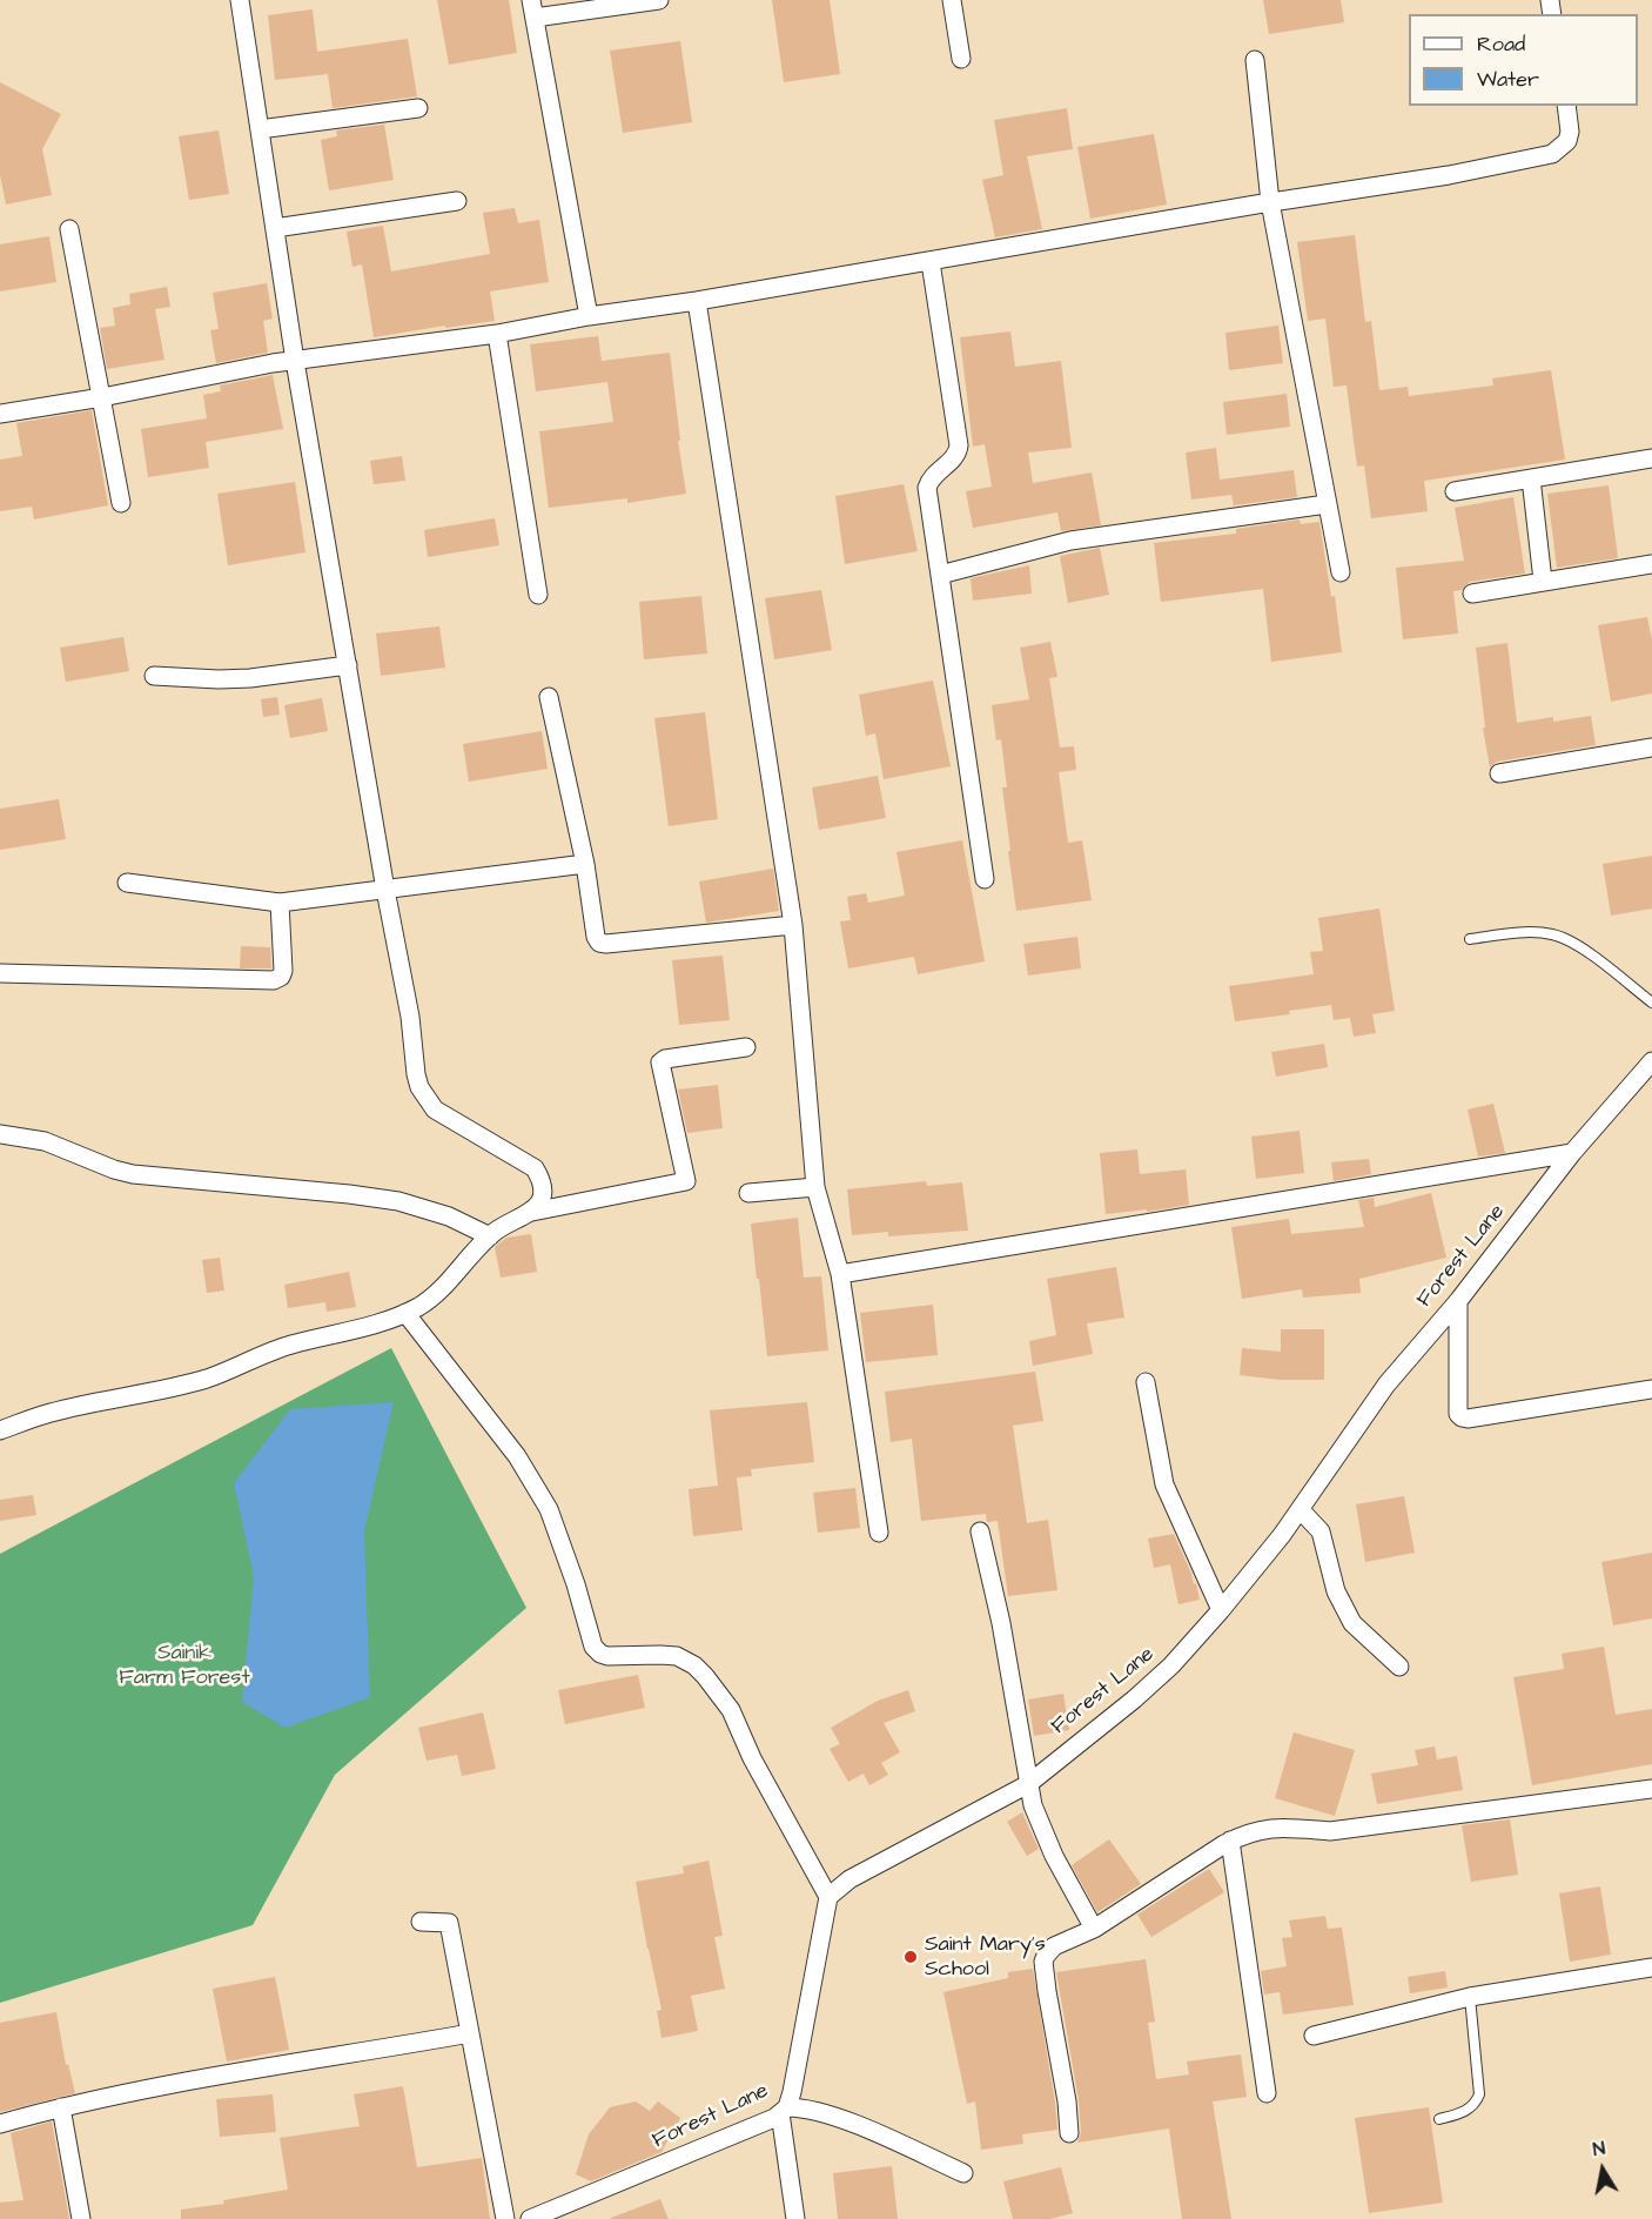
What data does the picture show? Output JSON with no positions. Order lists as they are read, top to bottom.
{
  "streets": {
    "street": ["Forest Lane"]
  },
  "parks": ["Sainik Farm Forest"],
  "places": ["Saint Mary's School"],
  "legend": ["Road", "Water"],
  "north": "top"
}
